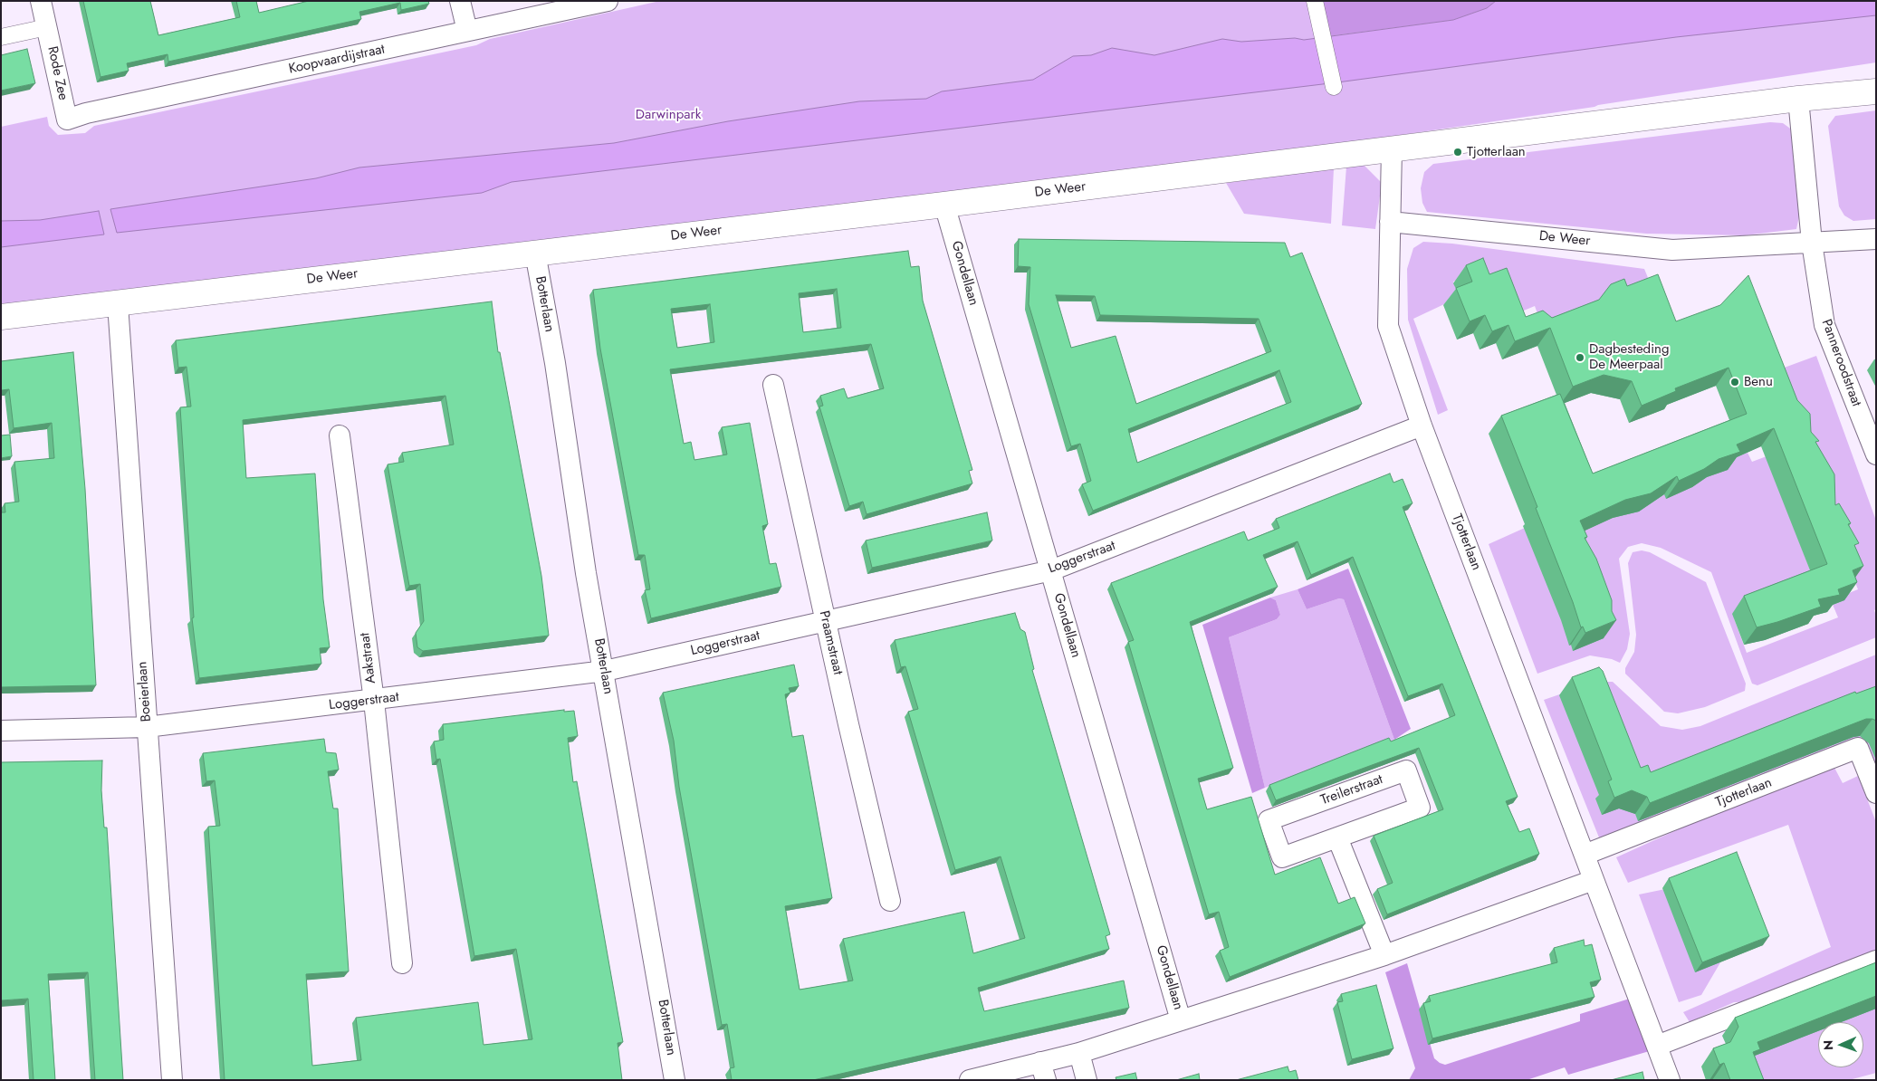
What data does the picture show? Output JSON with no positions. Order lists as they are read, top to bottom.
{
  "streets": {
    "street": [
      "Koopvaardijstraat",
      "Rode Zee",
      "De Weer",
      "Gondellaan",
      "Botterlaan",
      "Panneroodstraat",
      "Tjotterlaan",
      "Loggerstraat",
      "Praamstraat",
      "Aakstraat",
      "Boeierlaan",
      "Treilerstraat"
    ]
  },
  "crossings": [
    ["Koopvaardijstraat", "Rode Zee"],
    ["De Weer", "Gondellaan"],
    ["De Weer", "Botterlaan"],
    ["De Weer", "Panneroodstraat"],
    ["De Weer", "Tjotterlaan"],
    ["De Weer", "Boeierlaan"],
    ["Gondellaan", "Loggerstraat"],
    ["Botterlaan", "Loggerstraat"],
    ["Tjotterlaan", "Loggerstraat"],
    ["Loggerstraat", "Praamstraat"],
    ["Loggerstraat", "Aakstraat"],
    ["Loggerstraat", "Boeierlaan"]
  ],
  "parks": ["Darwinpark"],
  "places": ["Tjotterlaan", "Dagbesteding De Meerpaal", "Benu"],
  "north": "left"
}
